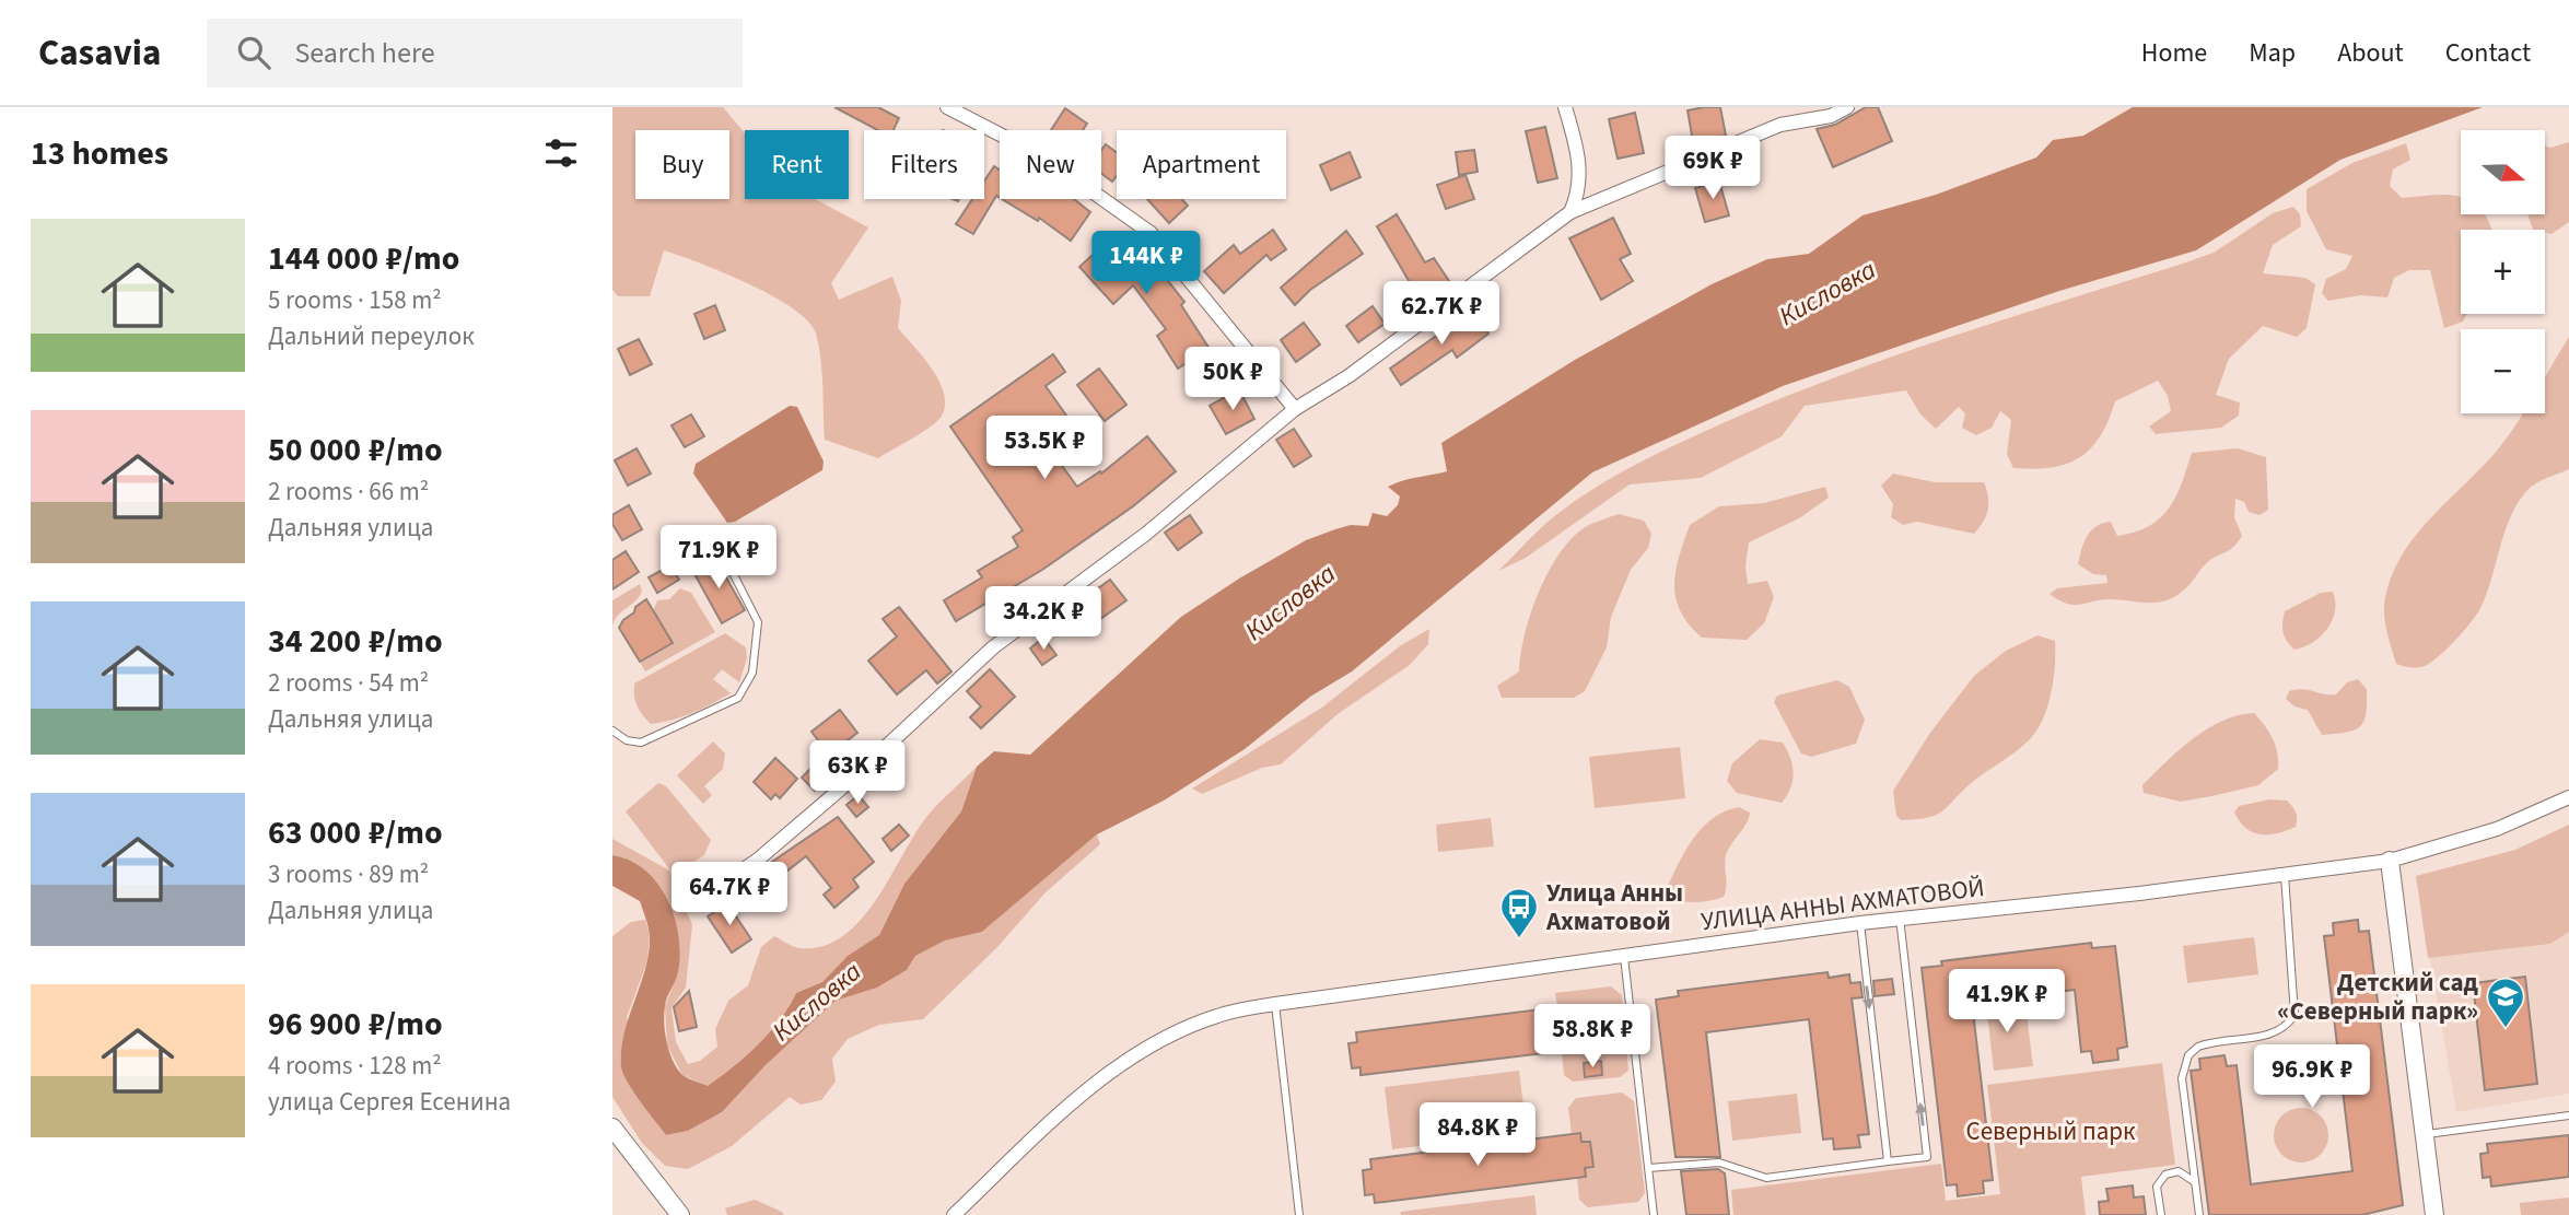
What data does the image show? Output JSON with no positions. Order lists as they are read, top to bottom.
{
  "streets": {
    "street": ["УЛИЦА АННЫ АХМАТОВОЙ"]
  },
  "water": ["Кисловка"],
  "parks": ["Северный парк"],
  "places": {
    "bus stop": ["Улица Анны Ахматовой"],
    "school or university": ["Детский сад «Северный парк»"]
  },
  "north": "right",
  "page": {
    "header": "Casavia",
    "search": "Search here",
    "nav": [
      "Home",
      "Map",
      "About",
      "Contact"
    ],
    "heading": "13 homes",
    "map_buttons": ["+", "−"],
    "chip": [
      "Buy",
      "Rent",
      "Filters",
      "New",
      "Apartment"
    ],
    "price": [
      "69K ₽",
      "144K ₽",
      "62.7K ₽",
      "50K ₽",
      "53.5K ₽",
      "71.9K ₽",
      "34.2K ₽",
      "63K ₽",
      "64.7K ₽",
      "41.9K ₽",
      "58.8K ₽",
      "96.9K ₽",
      "84.8K ₽"
    ],
    "list": [
      {
        "name": "144 000 ₽/mo",
        "note": "5 rooms · 158 m² · Дальний переулок"
      },
      {
        "name": "50 000 ₽/mo",
        "note": "2 rooms · 66 m² · Дальняя улица"
      },
      {
        "name": "34 200 ₽/mo",
        "note": "2 rooms · 54 m² · Дальняя улица"
      },
      {
        "name": "63 000 ₽/mo",
        "note": "3 rooms · 89 m² · Дальняя улица"
      },
      {
        "name": "96 900 ₽/mo",
        "note": "4 rooms · 128 m² · улица Сергея Есенина"
      }
    ]
  }
}
